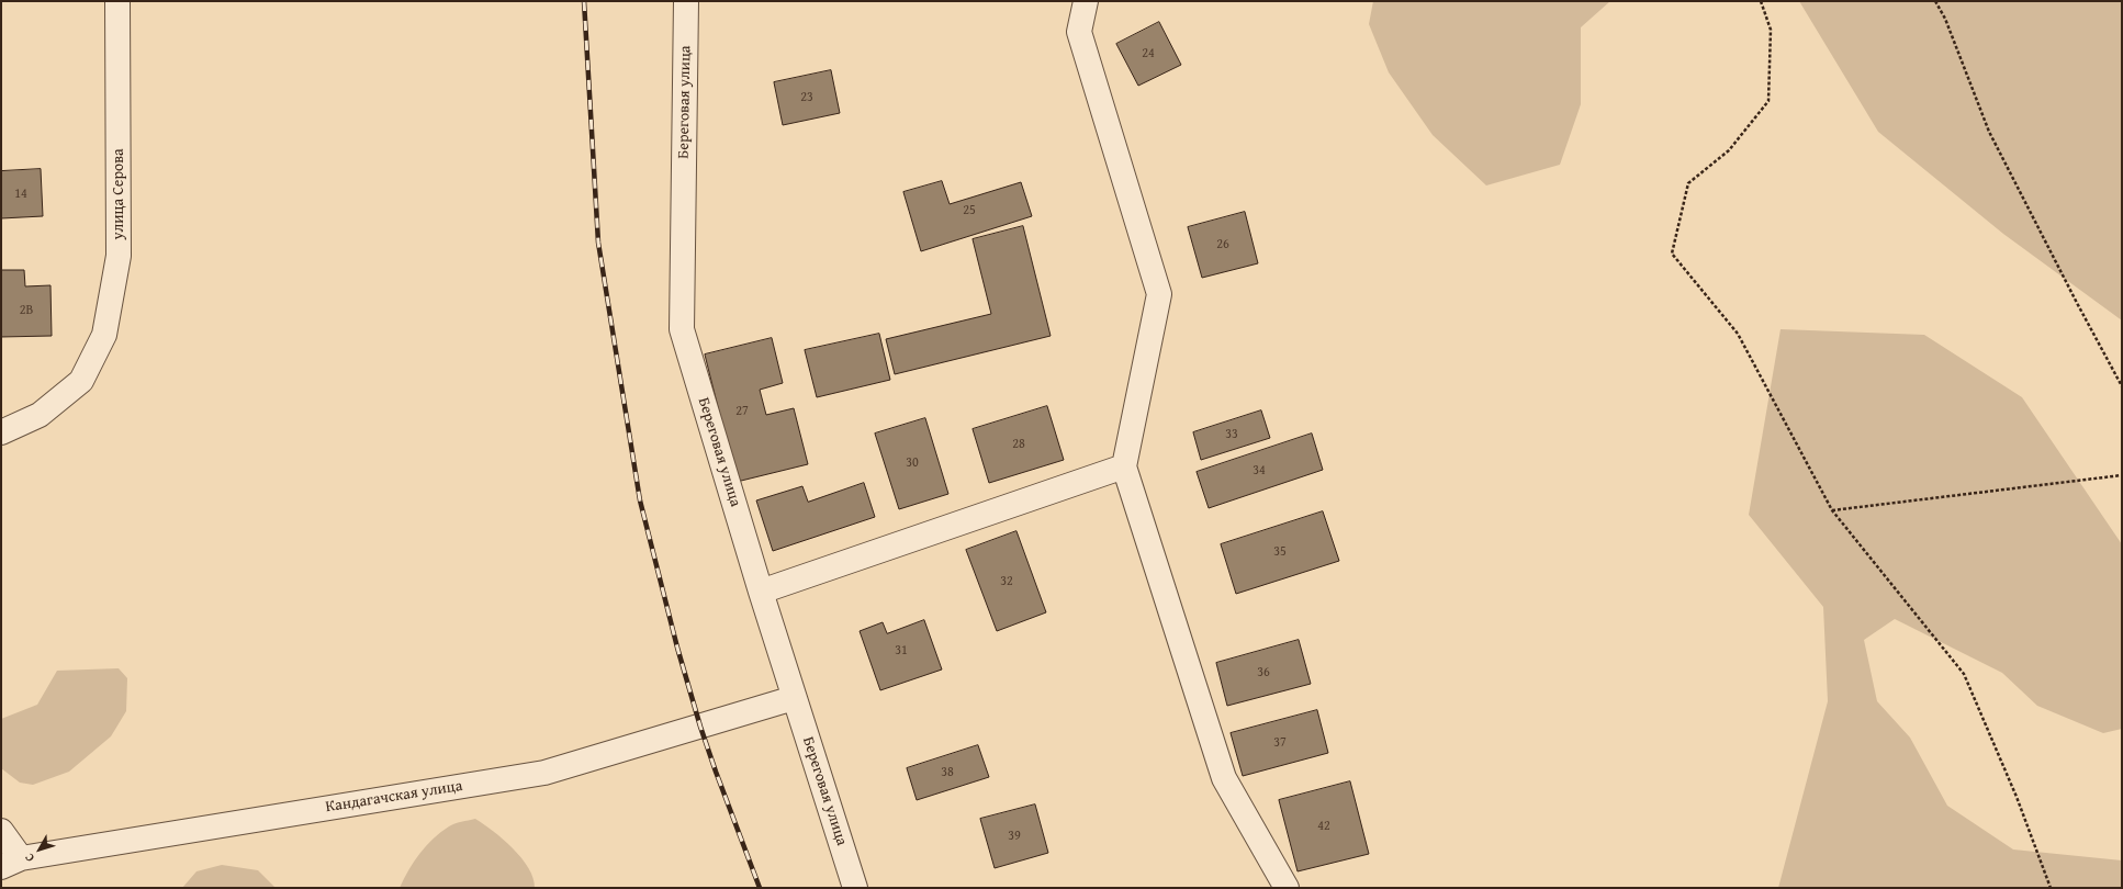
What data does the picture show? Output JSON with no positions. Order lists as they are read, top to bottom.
{
  "streets": {
    "street": ["Береговая улица", "улица Серова", "Кандагачская улица"]
  },
  "crossings": [
    ["Береговая улица", "Кандагачская улица"]
  ],
  "house_numbers": [
    "24",
    "23",
    "14",
    "25",
    "26",
    "2В",
    "27",
    "33",
    "28",
    "30",
    "34",
    "35",
    "32",
    "31",
    "36",
    "37",
    "38",
    "42",
    "39"
  ],
  "north": "bottom left"
}
